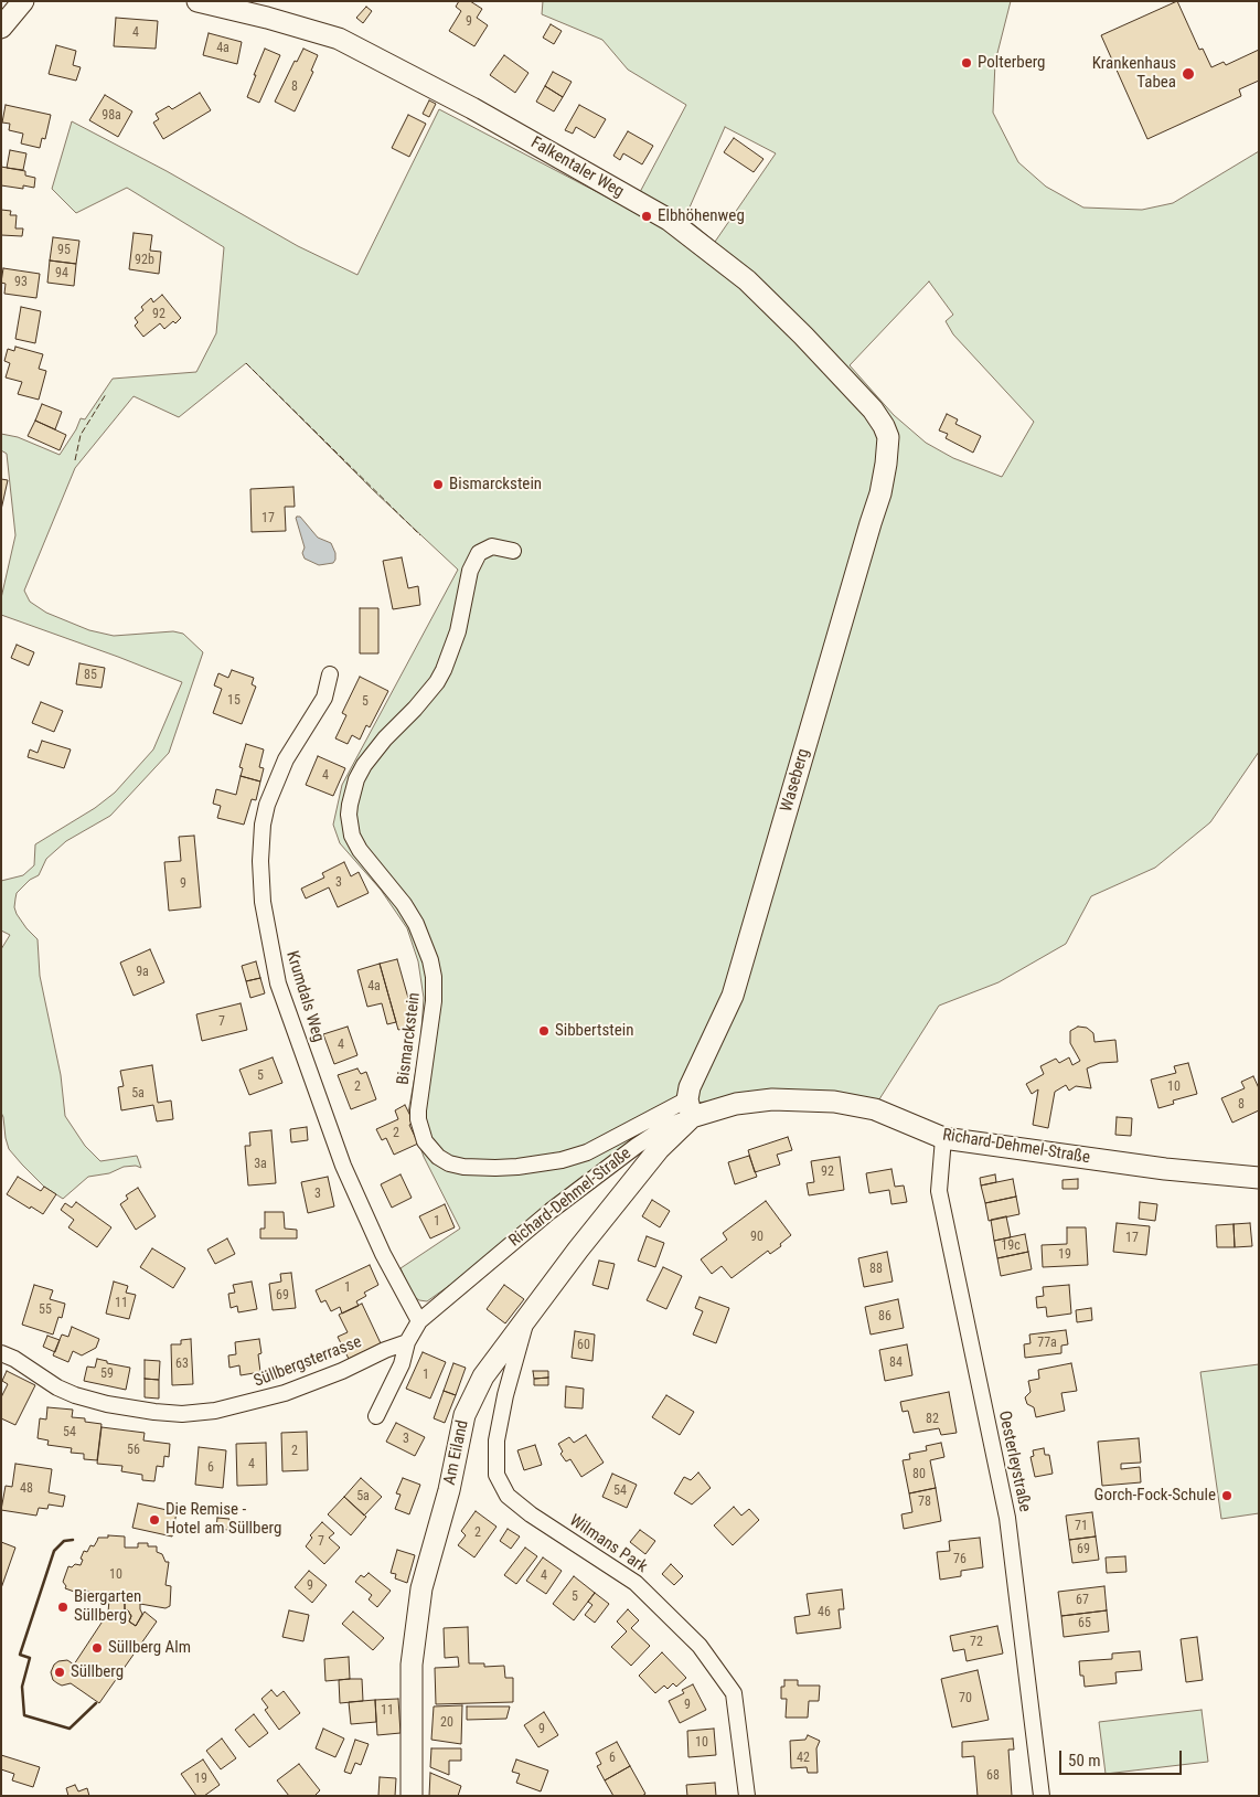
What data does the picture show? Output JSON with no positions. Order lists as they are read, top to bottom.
{
  "streets": {
    "street": [
      "Falkentaler Weg",
      "Waseberg",
      "Krumdals Weg",
      "Bismarckstein",
      "Richard-Dehmel-Straße",
      "Süllbergsterrasse",
      "Am Eiland",
      "Oesterleystraße",
      "Wilmans Park"
    ]
  },
  "crossings": [
    ["Falkentaler Weg", "Waseberg"],
    ["Waseberg", "Bismarckstein"],
    ["Waseberg", "Richard-Dehmel-Straße"],
    ["Waseberg", "Am Eiland"],
    ["Krumdals Weg", "Richard-Dehmel-Straße"],
    ["Bismarckstein", "Richard-Dehmel-Straße"],
    ["Bismarckstein", "Am Eiland"],
    ["Richard-Dehmel-Straße", "Am Eiland"],
    ["Richard-Dehmel-Straße", "Oesterleystraße"],
    ["Am Eiland", "Wilmans Park"]
  ],
  "places": [
    "Polterberg",
    "Krankenhaus Tabea",
    "Elbhöhenweg",
    "Bismarckstein",
    "Sibbertstein",
    "Gorch-Fock-Schule",
    "Die Remise - Hotel am Süllberg",
    "Biergarten Süllberg",
    "Süllberg Alm",
    "Süllberg"
  ],
  "house_numbers": [
    "9",
    "4",
    "4a",
    "8",
    "98a",
    "95",
    "92b",
    "94",
    "93",
    "92",
    "17",
    "85",
    "15",
    "5",
    "4",
    "3",
    "9",
    "9a",
    "4a",
    "7",
    "4",
    "5",
    "2",
    "10",
    "5a",
    "8",
    "2",
    "3a",
    "92",
    "3",
    "1",
    "90",
    "17",
    "19c",
    "19",
    "88",
    "1",
    "69",
    "11",
    "55",
    "86",
    "77a",
    "60",
    "84",
    "63",
    "59",
    "1",
    "82",
    "54",
    "3",
    "56",
    "2",
    "4",
    "6",
    "80",
    "48",
    "54",
    "5a",
    "78",
    "71",
    "2",
    "7",
    "69",
    "76",
    "10",
    "4",
    "9",
    "5",
    "67",
    "46",
    "65",
    "72",
    "70",
    "9",
    "11",
    "20",
    "9",
    "10",
    "6",
    "42",
    "68",
    "19"
  ],
  "scale_bar": "50 m"
}
